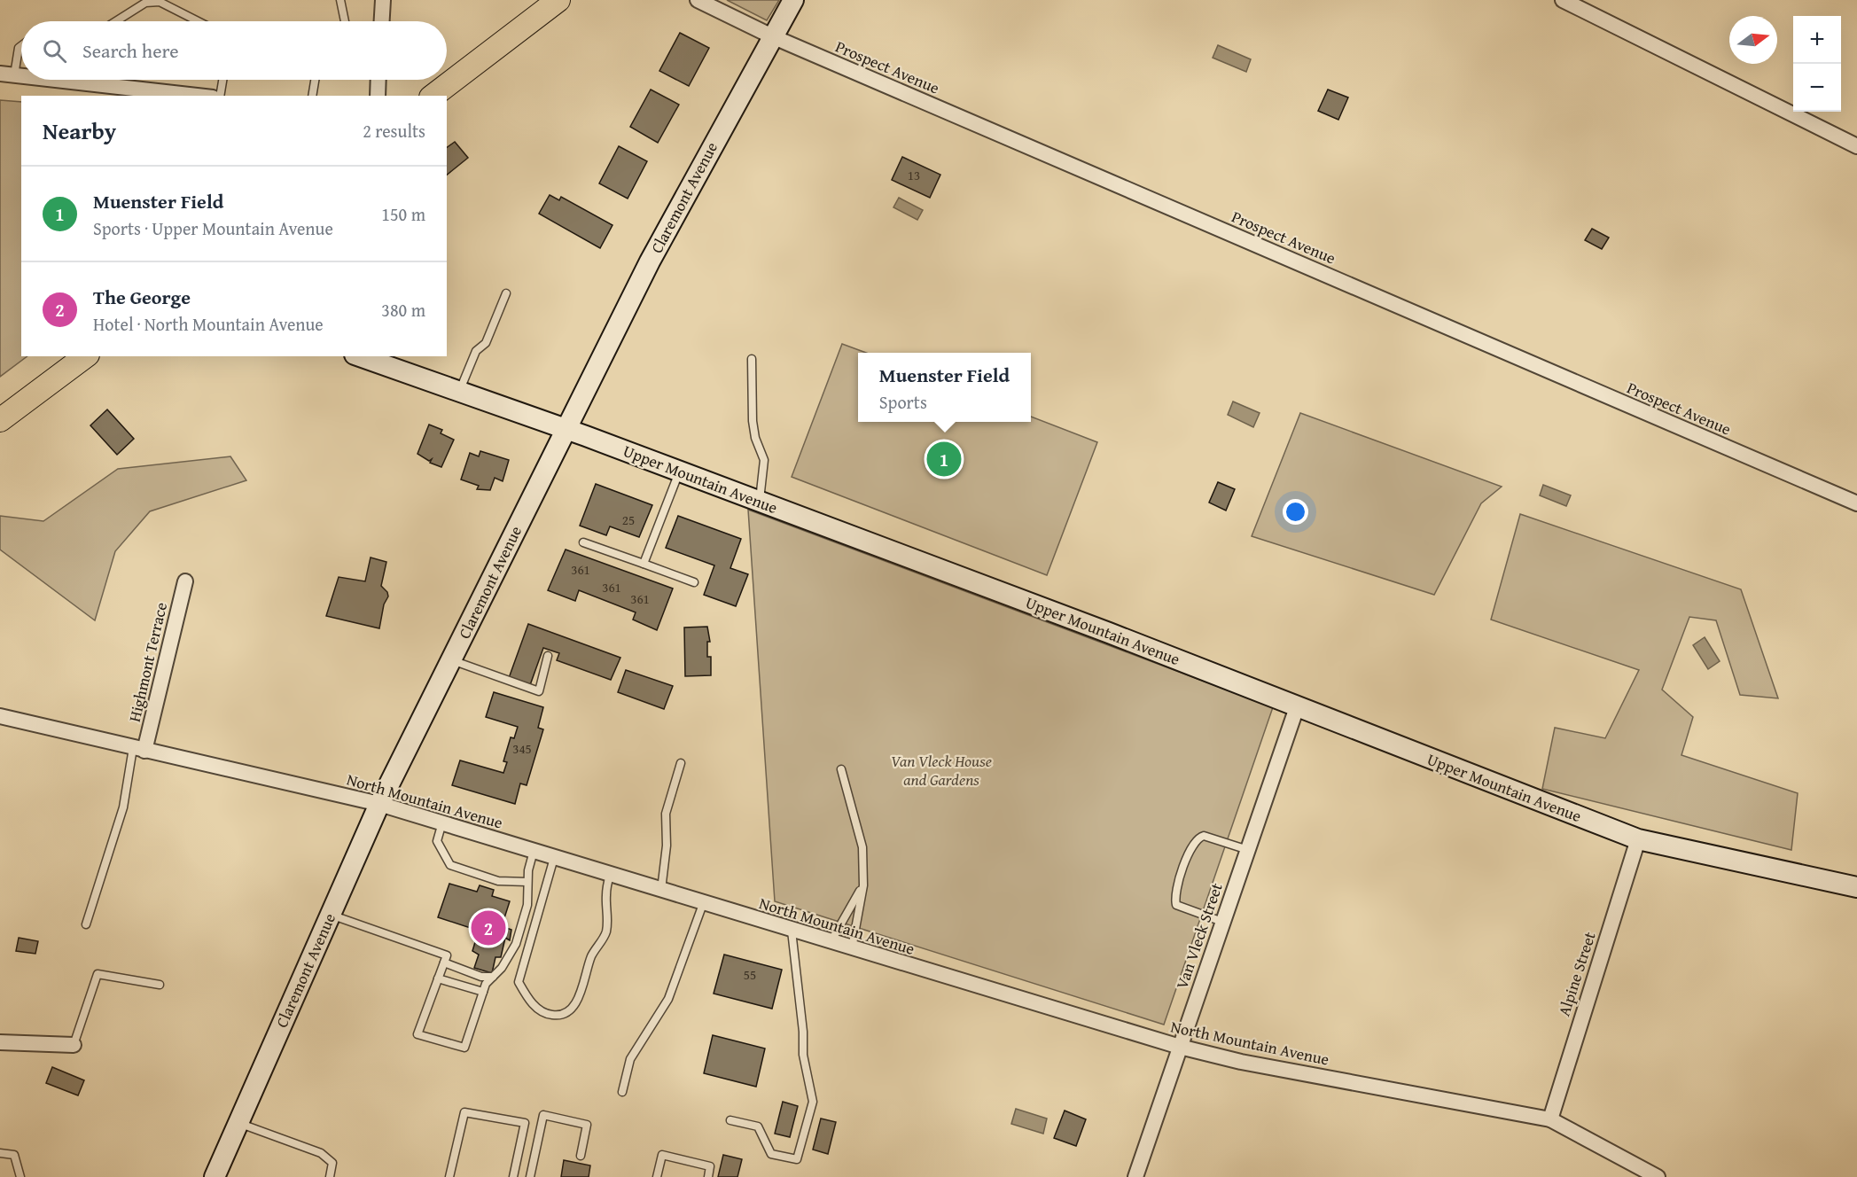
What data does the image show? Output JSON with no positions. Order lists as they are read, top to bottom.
{
  "streets": {
    "street": [
      "Prospect Avenue",
      "Claremont Avenue",
      "Upper Mountain Avenue",
      "Highmont Terrace",
      "North Mountain Avenue",
      "Van Vleck Street",
      "Alpine Street"
    ]
  },
  "crossings": [
    ["Prospect Avenue", "Claremont Avenue"],
    ["Claremont Avenue", "Upper Mountain Avenue"],
    ["Claremont Avenue", "North Mountain Avenue"],
    ["Upper Mountain Avenue", "Van Vleck Street"],
    ["Upper Mountain Avenue", "Alpine Street"],
    ["Highmont Terrace", "North Mountain Avenue"],
    ["North Mountain Avenue", "Van Vleck Street"],
    ["North Mountain Avenue", "Alpine Street"]
  ],
  "parks": ["Van Vleck House and Gardens"],
  "house_numbers": [
    "13",
    "25",
    "361",
    "361",
    "361",
    "345",
    "55"
  ],
  "north": "right",
  "page": {
    "map_buttons": ["+", "−"],
    "search": "Search here",
    "heading": ["Nearby", "2 results"],
    "list": [
      {
        "mark": "1",
        "name": "Muenster Field",
        "note": "Sports · Upper Mountain Avenue",
        "value": "150 m"
      },
      {
        "mark": "2",
        "name": "The George",
        "note": "Hotel · North Mountain Avenue",
        "value": "380 m"
      }
    ],
    "popup": ["Muenster Field", "Sports"],
    "pins": ["1", "2"]
  }
}
